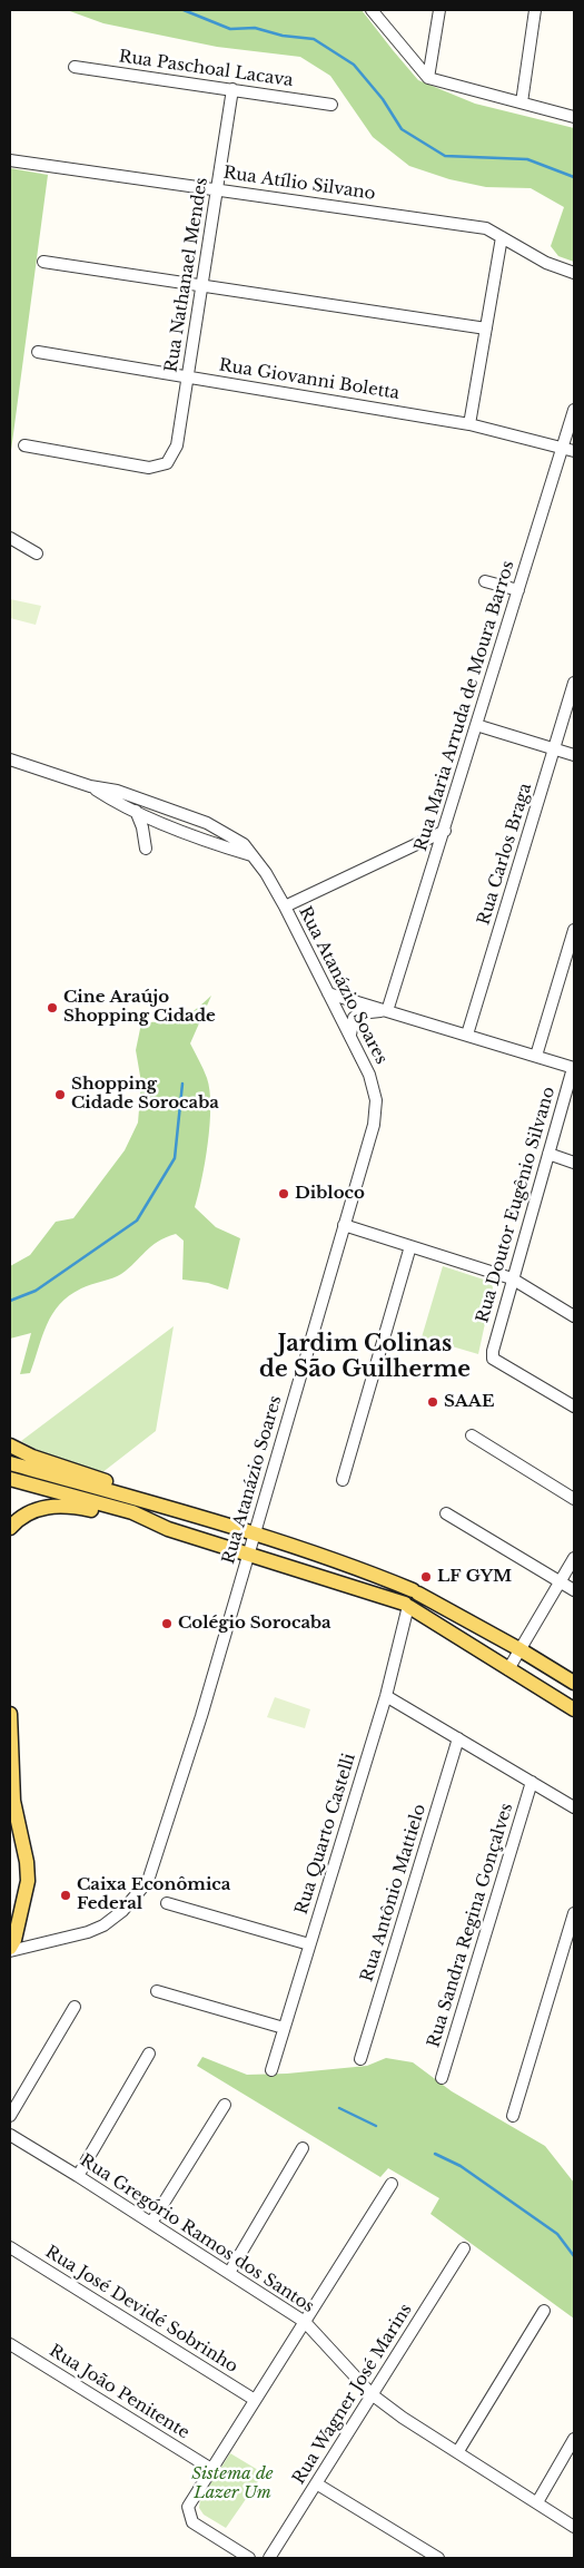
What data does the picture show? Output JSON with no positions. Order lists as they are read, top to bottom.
{
  "streets": {
    "street": [
      "Rua Paschoal Lacava",
      "Rua Atílio Silvano",
      "Rua Nathanael Mendes",
      "Rua Giovanni Boletta",
      "Rua Maria Arruda de Moura Barros",
      "Rua Carlos Braga",
      "Rua Atanázio Soares",
      "Rua Doutor Eugênio Silvano",
      "Rua Quarto Castelli",
      "Rua Antônio Mattielo",
      "Rua Sandra Regina Gonçalves",
      "Rua Gregório Ramos dos Santos",
      "Rua José Devidé Sobrinho",
      "Rua João Penitente",
      "Rua Wagner José Marins"
    ]
  },
  "crossings": [
    ["Rua Paschoal Lacava", "Rua Nathanael Mendes"],
    ["Rua Atílio Silvano", "Rua Nathanael Mendes"],
    ["Rua Nathanael Mendes", "Rua Giovanni Boletta"],
    ["Rua Giovanni Boletta", "Rua Maria Arruda de Moura Barros"],
    ["Rua Gregório Ramos dos Santos", "Rua Wagner José Marins"]
  ],
  "districts": ["Jardim Colinas de São Guilherme"],
  "parks": ["Sistema de Lazer Um"],
  "places": [
    "Cine Araújo Shopping Cidade",
    "Shopping Cidade Sorocaba",
    "Dibloco",
    "SAAE",
    "LF GYM",
    "Colégio Sorocaba",
    "Caixa Econômica Federal"
  ]
}
